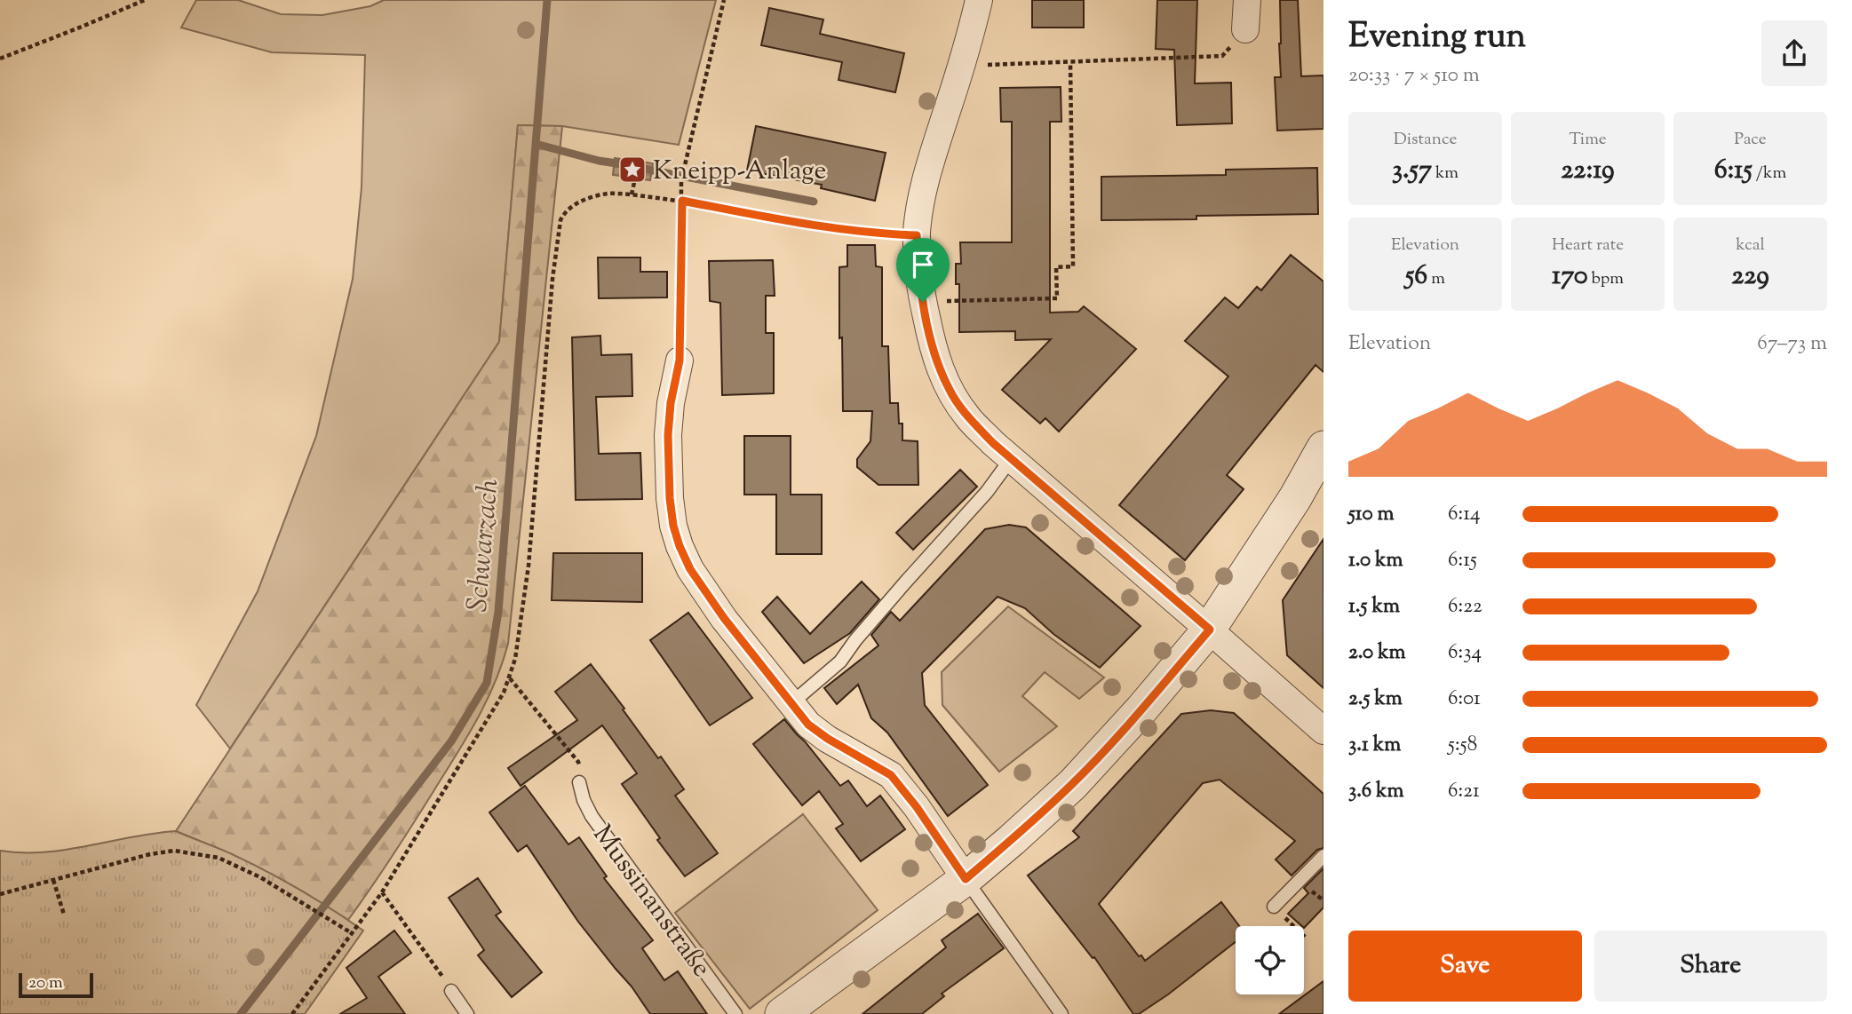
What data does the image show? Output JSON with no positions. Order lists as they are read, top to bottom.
{
  "streets": {
    "lane": ["Mussinanstraße"]
  },
  "water": ["Schwarzach"],
  "places": {
    "place": ["Kneipp-Anlage"]
  },
  "scale_bar": "20 m",
  "page": {
    "heading": ["Evening run", "20:33 · 7 × 510 m"],
    "stats": [
      ["Distance", "3.57 km"],
      ["Time", "22:19"],
      ["Pace", "6:15 /km"],
      ["Elevation", "56 m"],
      ["Heart rate", "170 bpm"],
      ["kcal", "229"]
    ],
    "chart": ["Elevation", "67–73 m"],
    "list": [
      {
        "name": "510 m",
        "note": "6:14"
      },
      {
        "name": "1.0 km",
        "note": "6:15"
      },
      {
        "name": "1.5 km",
        "note": "6:22"
      },
      {
        "name": "2.0 km",
        "note": "6:34"
      },
      {
        "name": "2.5 km",
        "note": "6:01"
      },
      {
        "name": "3.1 km",
        "note": "5:58"
      },
      {
        "name": "3.6 km",
        "note": "6:21"
      }
    ],
    "buttons": ["Save", "Share"],
    "scale": "20 m"
  }
}
